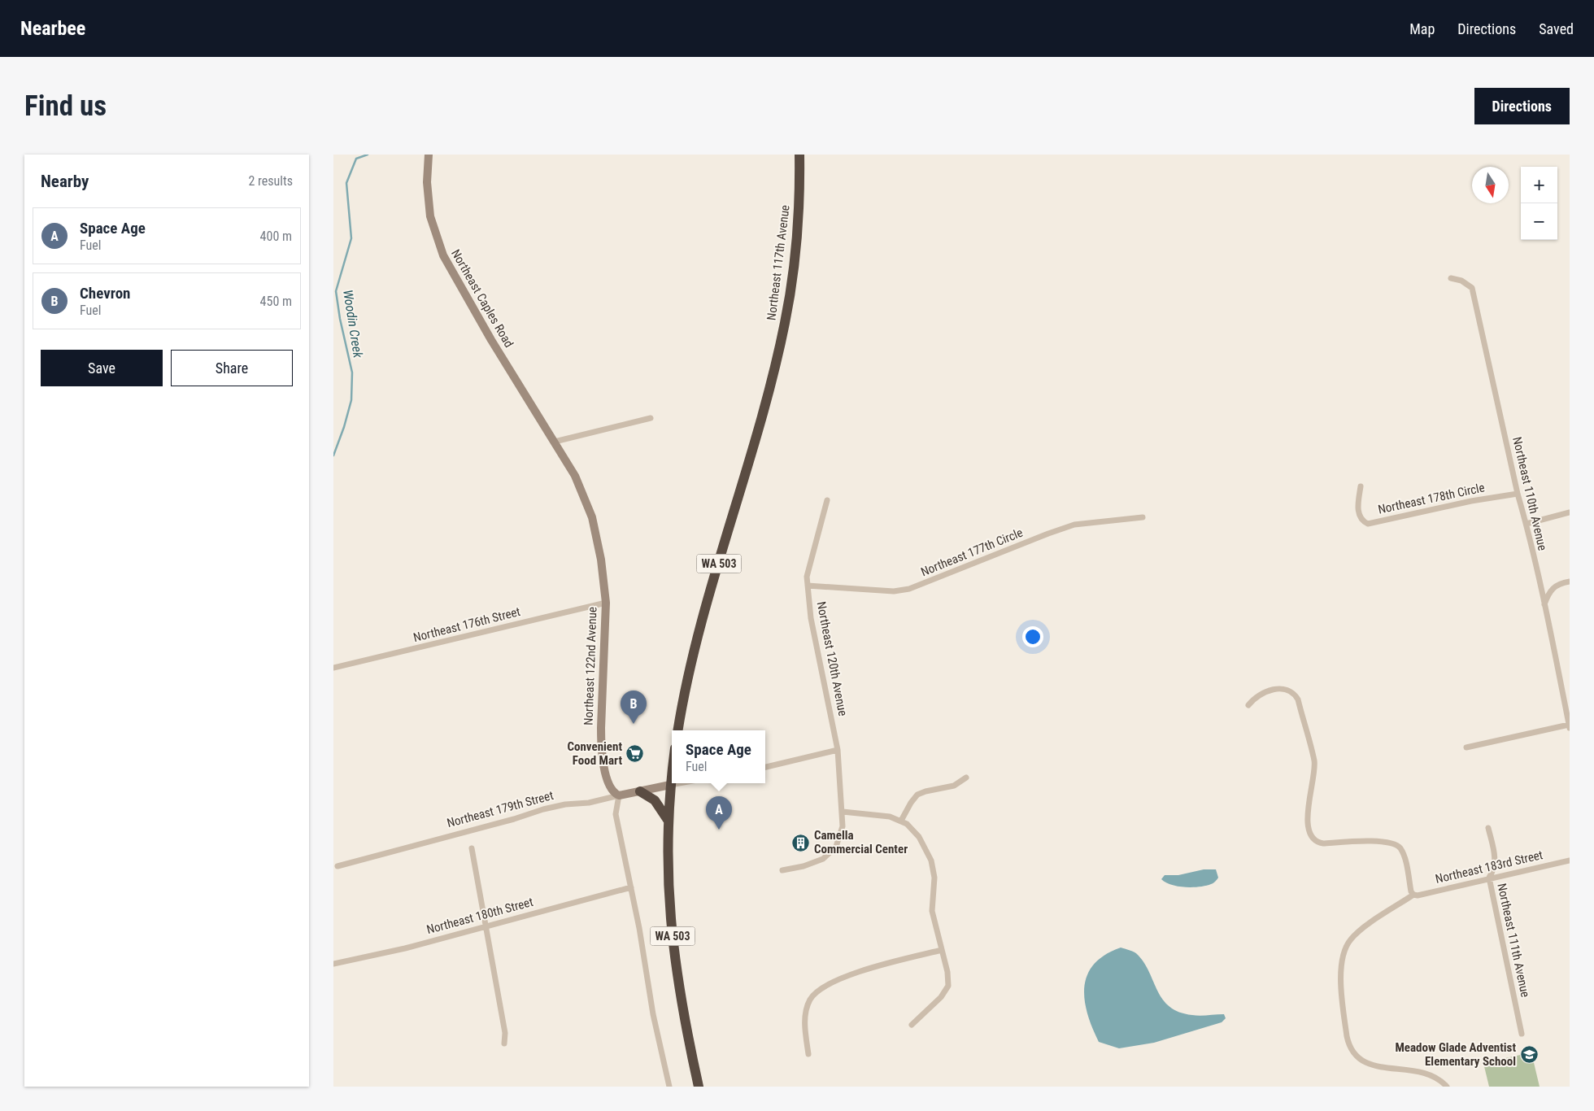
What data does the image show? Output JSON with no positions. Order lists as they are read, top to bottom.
{
  "streets": {
    "highway": ["Northeast 117th Avenue", "WA 503"],
    "main road": ["Northeast Caples Road", "Northeast 122nd Avenue", "Northeast 179th Street"],
    "street": [
      "Northeast 110th Avenue",
      "Northeast 178th Circle",
      "Northeast 177th Circle",
      "Northeast 176th Street",
      "Northeast 120th Avenue",
      "Northeast 183rd Street",
      "Northeast 180th Street",
      "Northeast 111th Avenue"
    ]
  },
  "crossings": [
    ["Northeast Caples Road", "Northeast 122nd Avenue"],
    ["Northeast 110th Avenue", "Northeast 178th Circle"],
    ["Northeast 177th Circle", "Northeast 120th Avenue"],
    ["WA 503", "Northeast 179th Street"],
    ["Northeast 176th Street", "Northeast 122nd Avenue"],
    ["Northeast 122nd Avenue", "Northeast 179th Street"],
    ["Northeast 183rd Street", "Northeast 111th Avenue"]
  ],
  "water": ["Woodin Creek"],
  "places": {
    "supermarket": ["Convenient Food Mart"],
    "building": ["Camella Commercial Center"],
    "school or university": ["Meadow Glade Adventist Elementary School"]
  },
  "north": "bottom",
  "page": {
    "header": "Nearbee",
    "nav": ["Map", "Directions", "Saved"],
    "buttons": [
      "Directions",
      ["Save", "Share"]
    ],
    "title": "Find us",
    "heading": ["Nearby", "2 results"],
    "map_buttons": ["+", "−"],
    "list": [
      {
        "mark": "A",
        "name": "Space Age",
        "note": "Fuel",
        "value": "400 m"
      },
      {
        "mark": "B",
        "name": "Chevron",
        "note": "Fuel",
        "value": "450 m"
      }
    ],
    "pins": ["B", "A"],
    "popup": ["Space Age", "Fuel"]
  }
}
